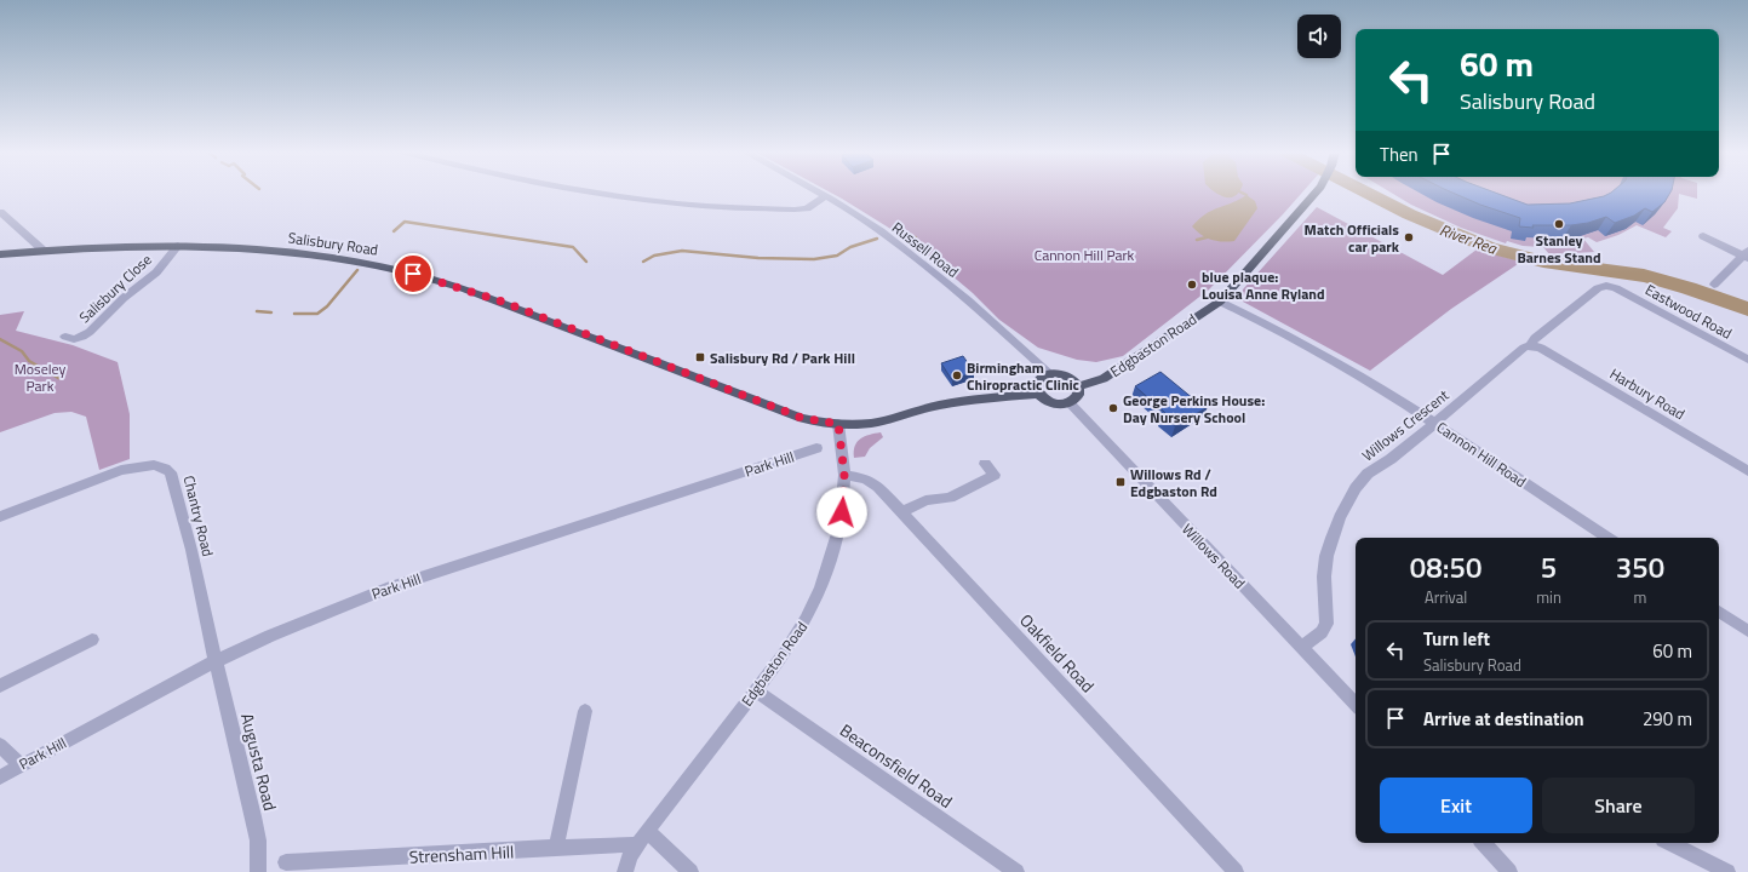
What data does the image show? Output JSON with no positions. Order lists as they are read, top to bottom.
{
  "streets": {
    "main road": ["Salisbury Road", "Edgbaston Road"],
    "street": [
      "Russell Road",
      "Salisbury Close",
      "Eastwood Road",
      "Harbury Road",
      "Willows Crescent",
      "Cannon Hill Road",
      "Park Hill",
      "Chantry Road",
      "Willows Road",
      "Oakfield Road",
      "Augusta Road",
      "Beaconsfield Road",
      "Strensham Hill"
    ]
  },
  "crossings": [
    ["Salisbury Road", "Salisbury Close"],
    ["Salisbury Road", "Edgbaston Road"],
    ["Russell Road", "Edgbaston Road"],
    ["Russell Road", "Willows Road"],
    ["Eastwood Road", "Willows Crescent"],
    ["Edgbaston Road", "Cannon Hill Road"],
    ["Edgbaston Road", "Willows Road"],
    ["Edgbaston Road", "Oakfield Road"],
    ["Edgbaston Road", "Beaconsfield Road"],
    ["Edgbaston Road", "Strensham Hill"],
    ["Harbury Road", "Willows Crescent"],
    ["Willows Crescent", "Cannon Hill Road"],
    ["Willows Crescent", "Willows Road"],
    ["Park Hill", "Chantry Road"],
    ["Park Hill", "Augusta Road"],
    ["Chantry Road", "Augusta Road"]
  ],
  "water": ["River Rea"],
  "parks": ["Cannon Hill Park", "Moseley Park"],
  "places": {
    "other": [
      "Stanley Barnes Stand",
      "Match Officials car park",
      "blue plaque: Louisa Anne Ryland",
      "Birmingham Chiropractic Clinic",
      "George Perkins House: Day Nursery School"
    ],
    "transit": ["Salisbury Rd / Park Hill", "Willows Rd / Edgbaston Rd"]
  },
  "page": {
    "turn": ["60 m", "Salisbury Road"],
    "then": "Then",
    "eta": [
      "08:50",
      "Arrival",
      "5",
      "min",
      "350",
      "m"
    ],
    "list": [
      {
        "name": "Turn left",
        "note": "Salisbury Road",
        "value": "60 m"
      },
      {
        "name": "Arrive at destination",
        "value": "290 m"
      }
    ],
    "buttons": ["Exit", "Share"]
  }
}
